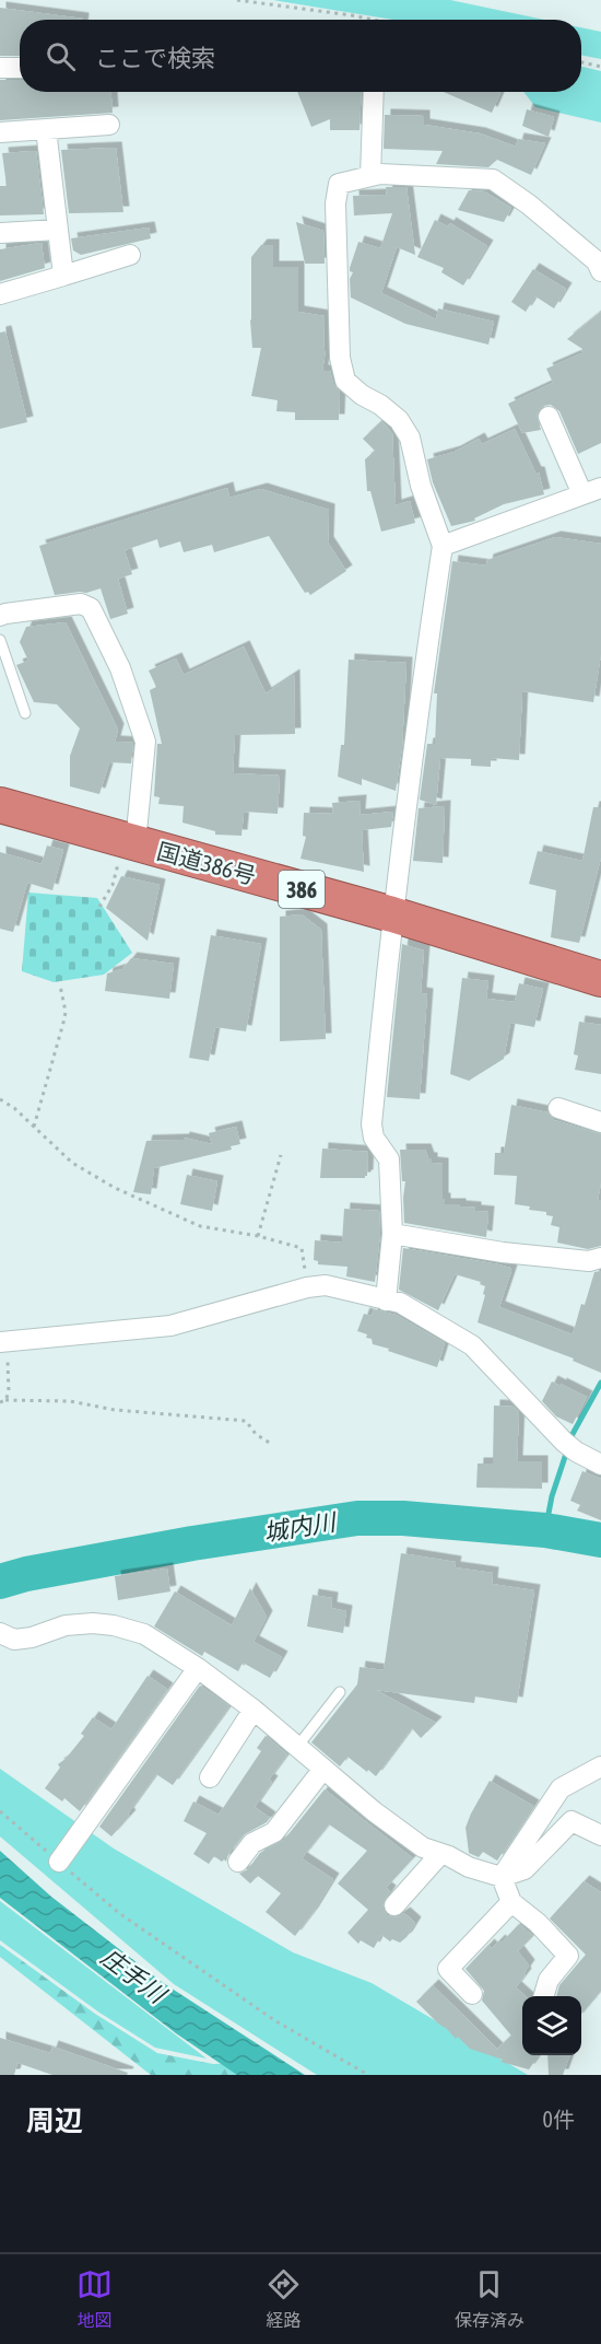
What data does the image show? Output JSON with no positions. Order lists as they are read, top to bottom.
{
  "streets": {
    "highway": ["国道386号", "386"]
  },
  "water": ["城内川", "庄手川"],
  "page": {
    "search": "ここで検索",
    "heading": ["周辺", "0件"],
    "nav": ["地図", "経路", "保存済み"]
  }
}
